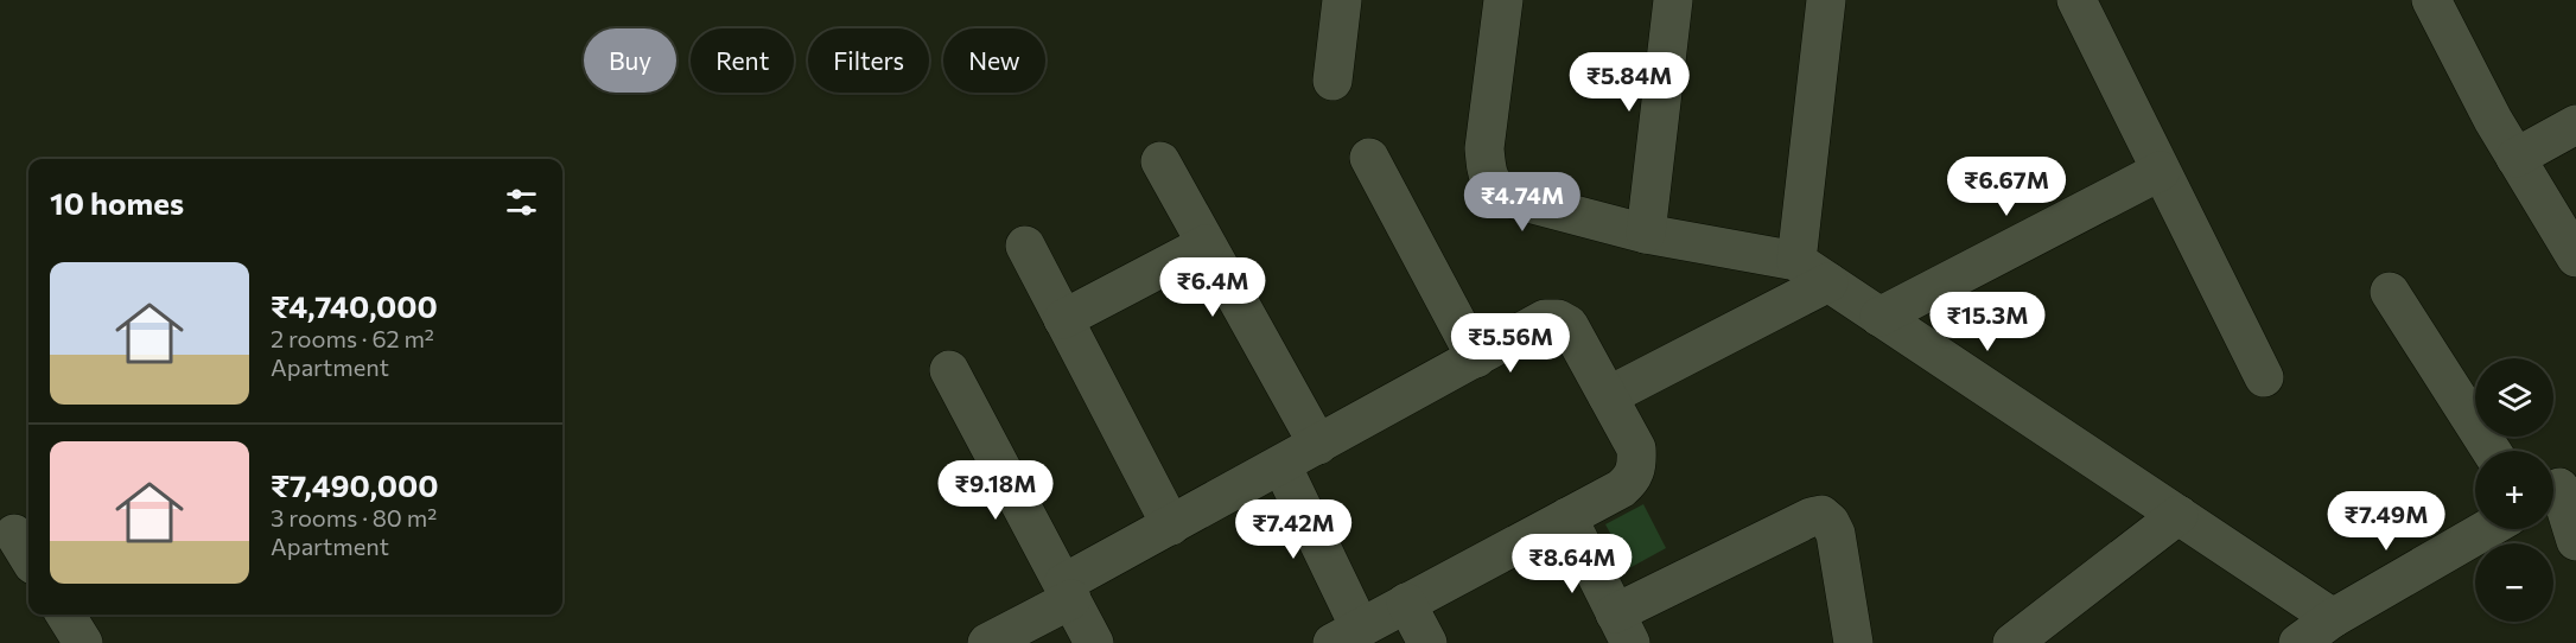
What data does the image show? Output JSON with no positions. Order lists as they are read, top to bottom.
{
  "page": {
    "chip": [
      "Buy",
      "Rent",
      "Filters",
      "New"
    ],
    "price": [
      "₹5.84M",
      "₹6.67M",
      "₹4.74M",
      "₹6.4M",
      "₹15.3M",
      "₹5.56M",
      "₹9.18M",
      "₹7.49M",
      "₹7.42M",
      "₹8.64M"
    ],
    "heading": "10 homes",
    "list": [
      {
        "name": "₹4,740,000",
        "note": "2 rooms · 62 m² · Apartment"
      },
      {
        "name": "₹7,490,000",
        "note": "3 rooms · 80 m² · Apartment"
      }
    ],
    "map_buttons": ["+", "−"]
  }
}
